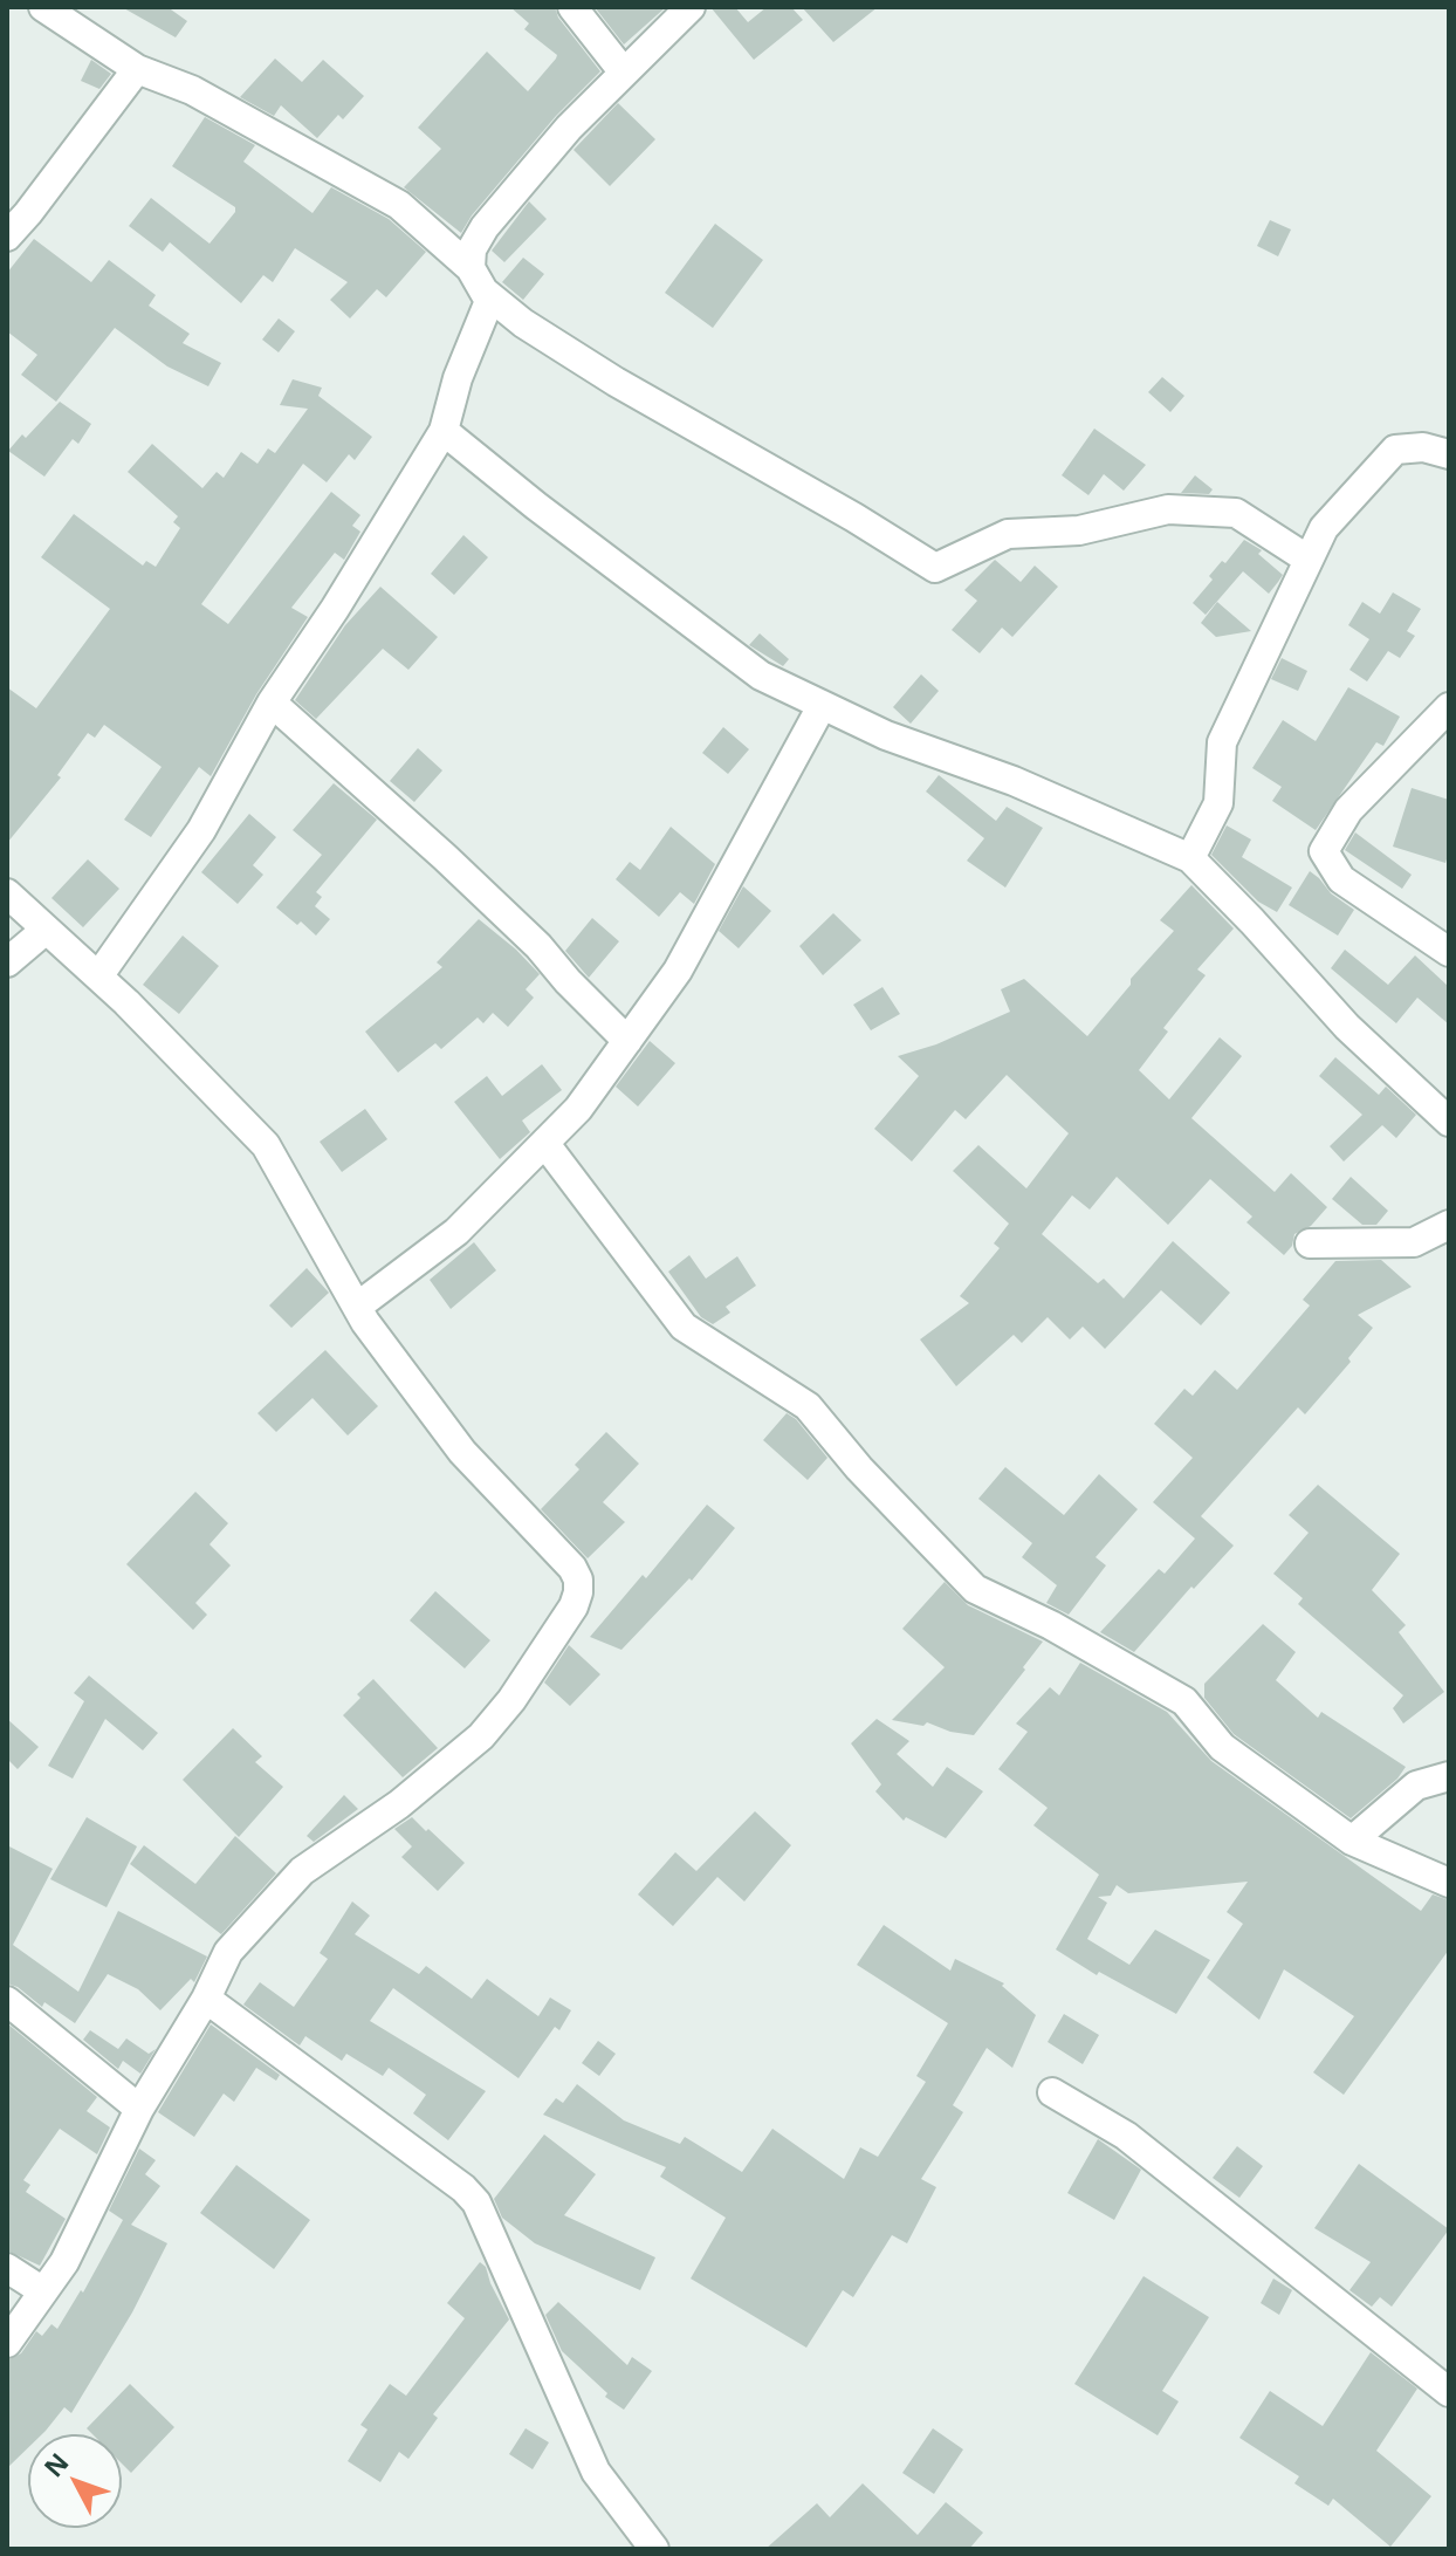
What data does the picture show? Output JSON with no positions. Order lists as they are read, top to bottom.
{
  "north": "top left"
}
